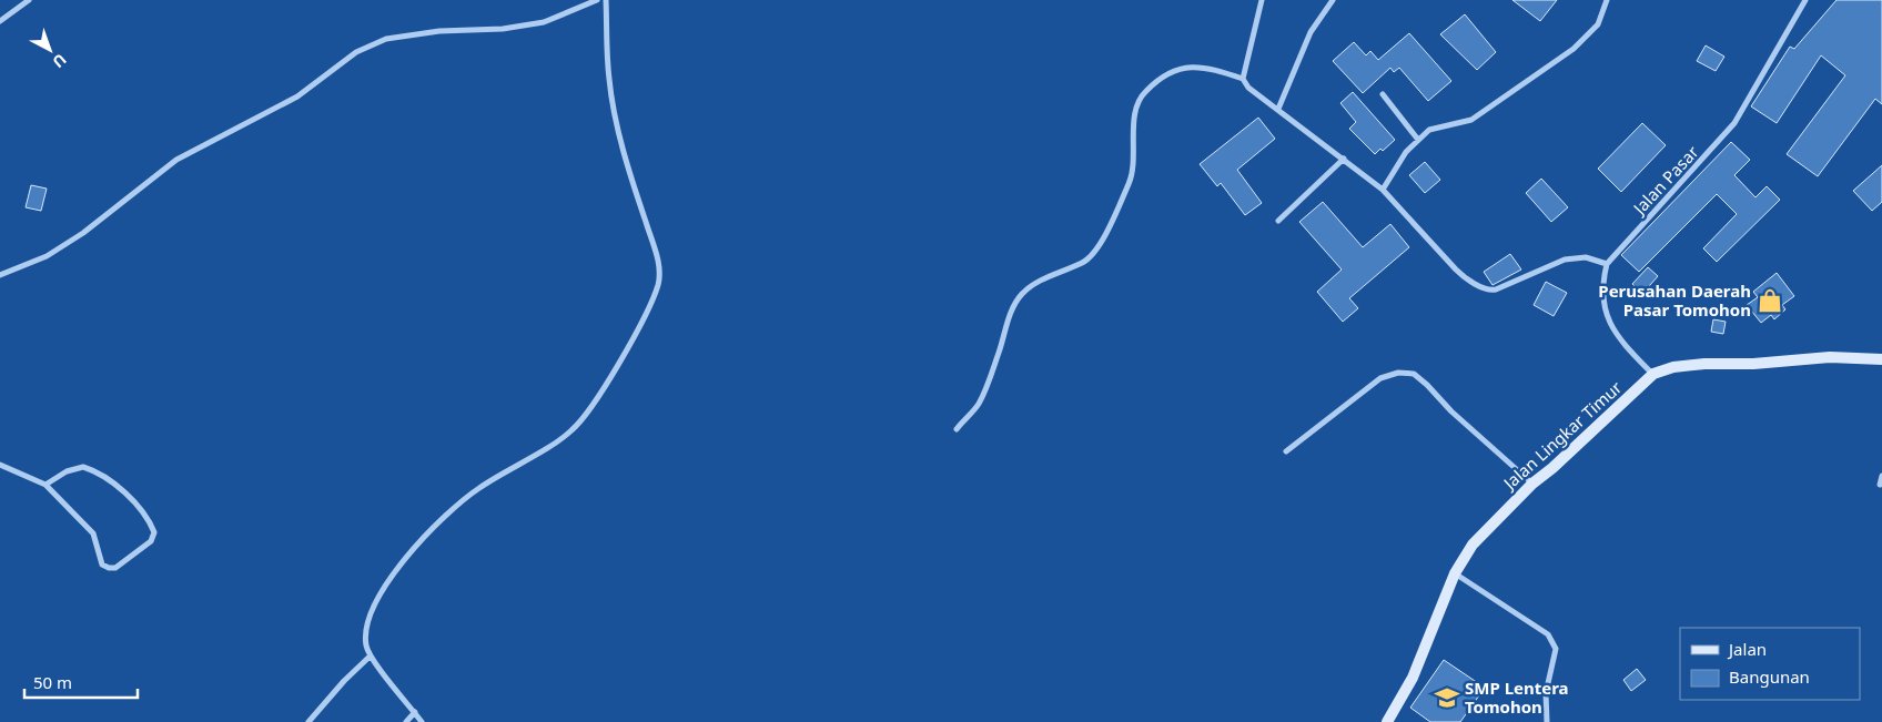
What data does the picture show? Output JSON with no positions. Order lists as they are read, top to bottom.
{
  "streets": {
    "main road": ["Jalan Lingkar Timur"],
    "street": ["Jalan Pasar"]
  },
  "places": {
    "shop": ["Perusahan Daerah Pasar Tomohon"],
    "school or university": ["SMP Lentera Tomohon"]
  },
  "legend": ["Jalan", "Bangunan"],
  "scale_bar": "50 m",
  "north": "bottom right"
}
